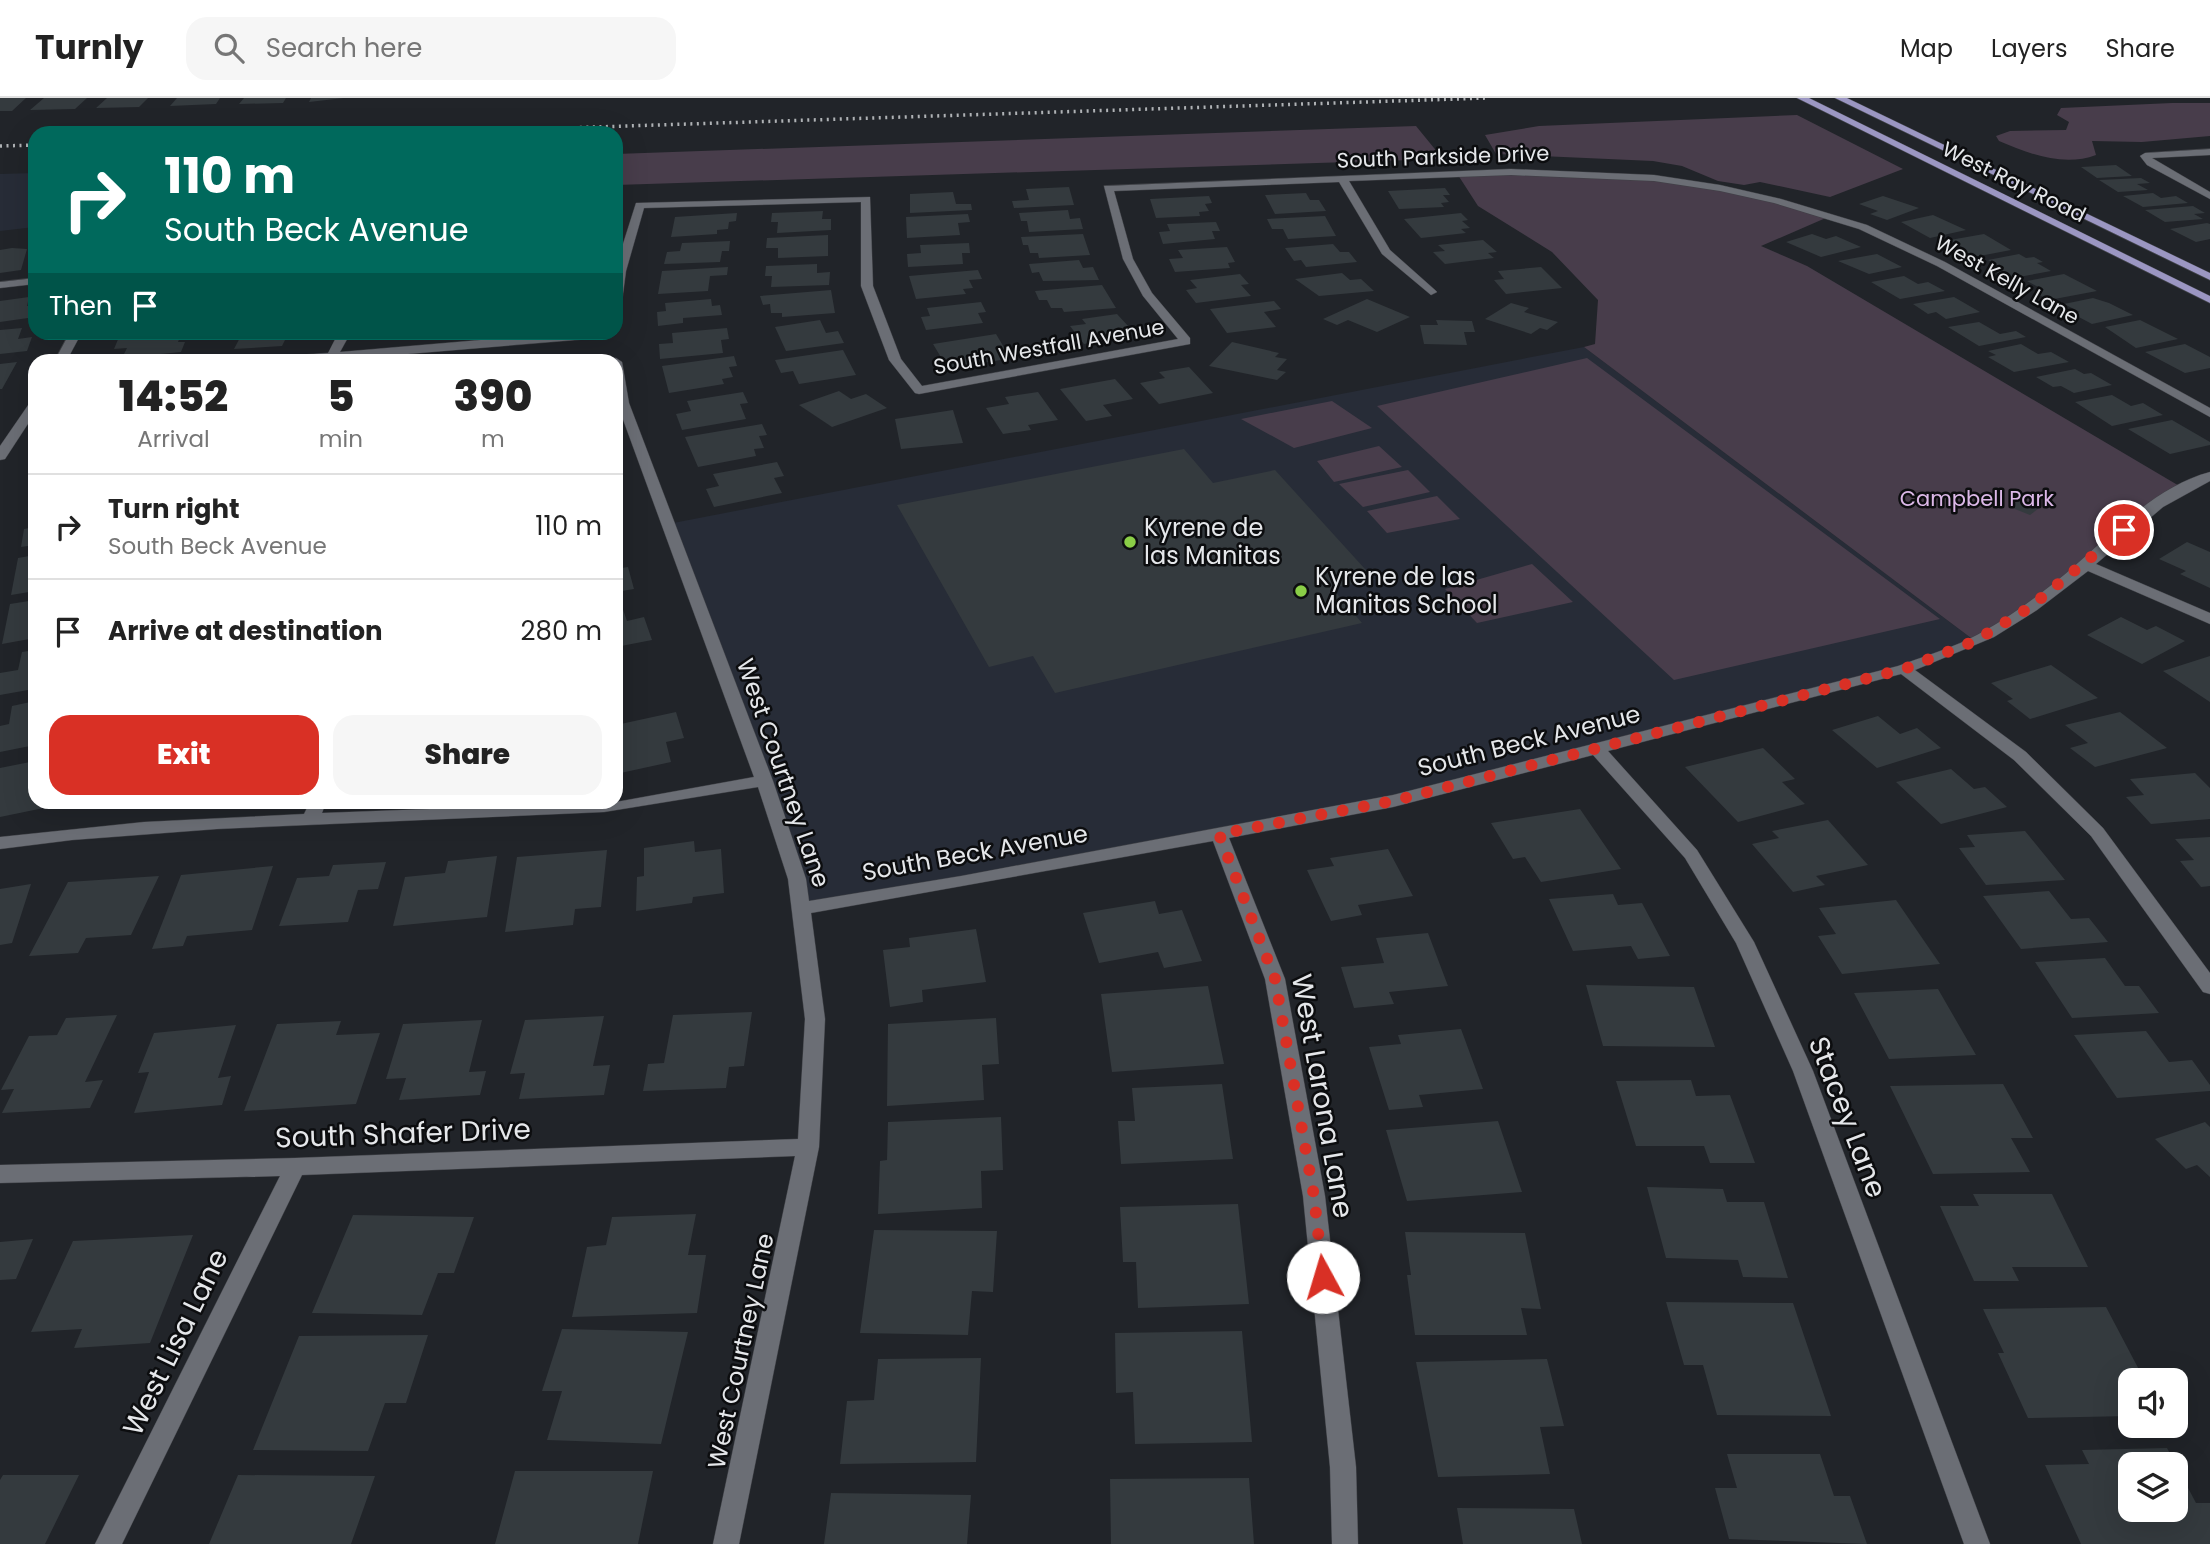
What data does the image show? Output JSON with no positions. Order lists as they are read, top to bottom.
{
  "streets": {
    "main road": ["West Ray Road"],
    "street": [
      "South Parkside Drive",
      "West Kelly Lane",
      "South Westfall Avenue",
      "South Beck Avenue",
      "West Courtney Lane",
      "West Larona Lane",
      "Stacey Lane",
      "South Shafer Drive",
      "West Lisa Lane"
    ]
  },
  "crossings": [
    ["South Parkside Drive", "West Kelly Lane"],
    ["South Parkside Drive", "South Westfall Avenue"],
    ["South Beck Avenue", "West Courtney Lane"],
    ["South Beck Avenue", "West Larona Lane"],
    ["South Beck Avenue", "Stacey Lane"],
    ["West Courtney Lane", "South Shafer Drive"],
    ["South Shafer Drive", "West Lisa Lane"]
  ],
  "parks": ["Campbell Park"],
  "places": ["Kyrene de las Manitas", "Kyrene de las Manitas School"],
  "page": {
    "header": "Turnly",
    "search": "Search here",
    "nav": ["Map", "Layers", "Share"],
    "turn": ["110 m", "South Beck Avenue"],
    "then": "Then",
    "eta": [
      "14:52",
      "Arrival",
      "5",
      "min",
      "390",
      "m"
    ],
    "list": [
      {
        "name": "Turn right",
        "note": "South Beck Avenue",
        "value": "110 m"
      },
      {
        "name": "Arrive at destination",
        "value": "280 m"
      }
    ],
    "buttons": ["Exit", "Share"]
  }
}
